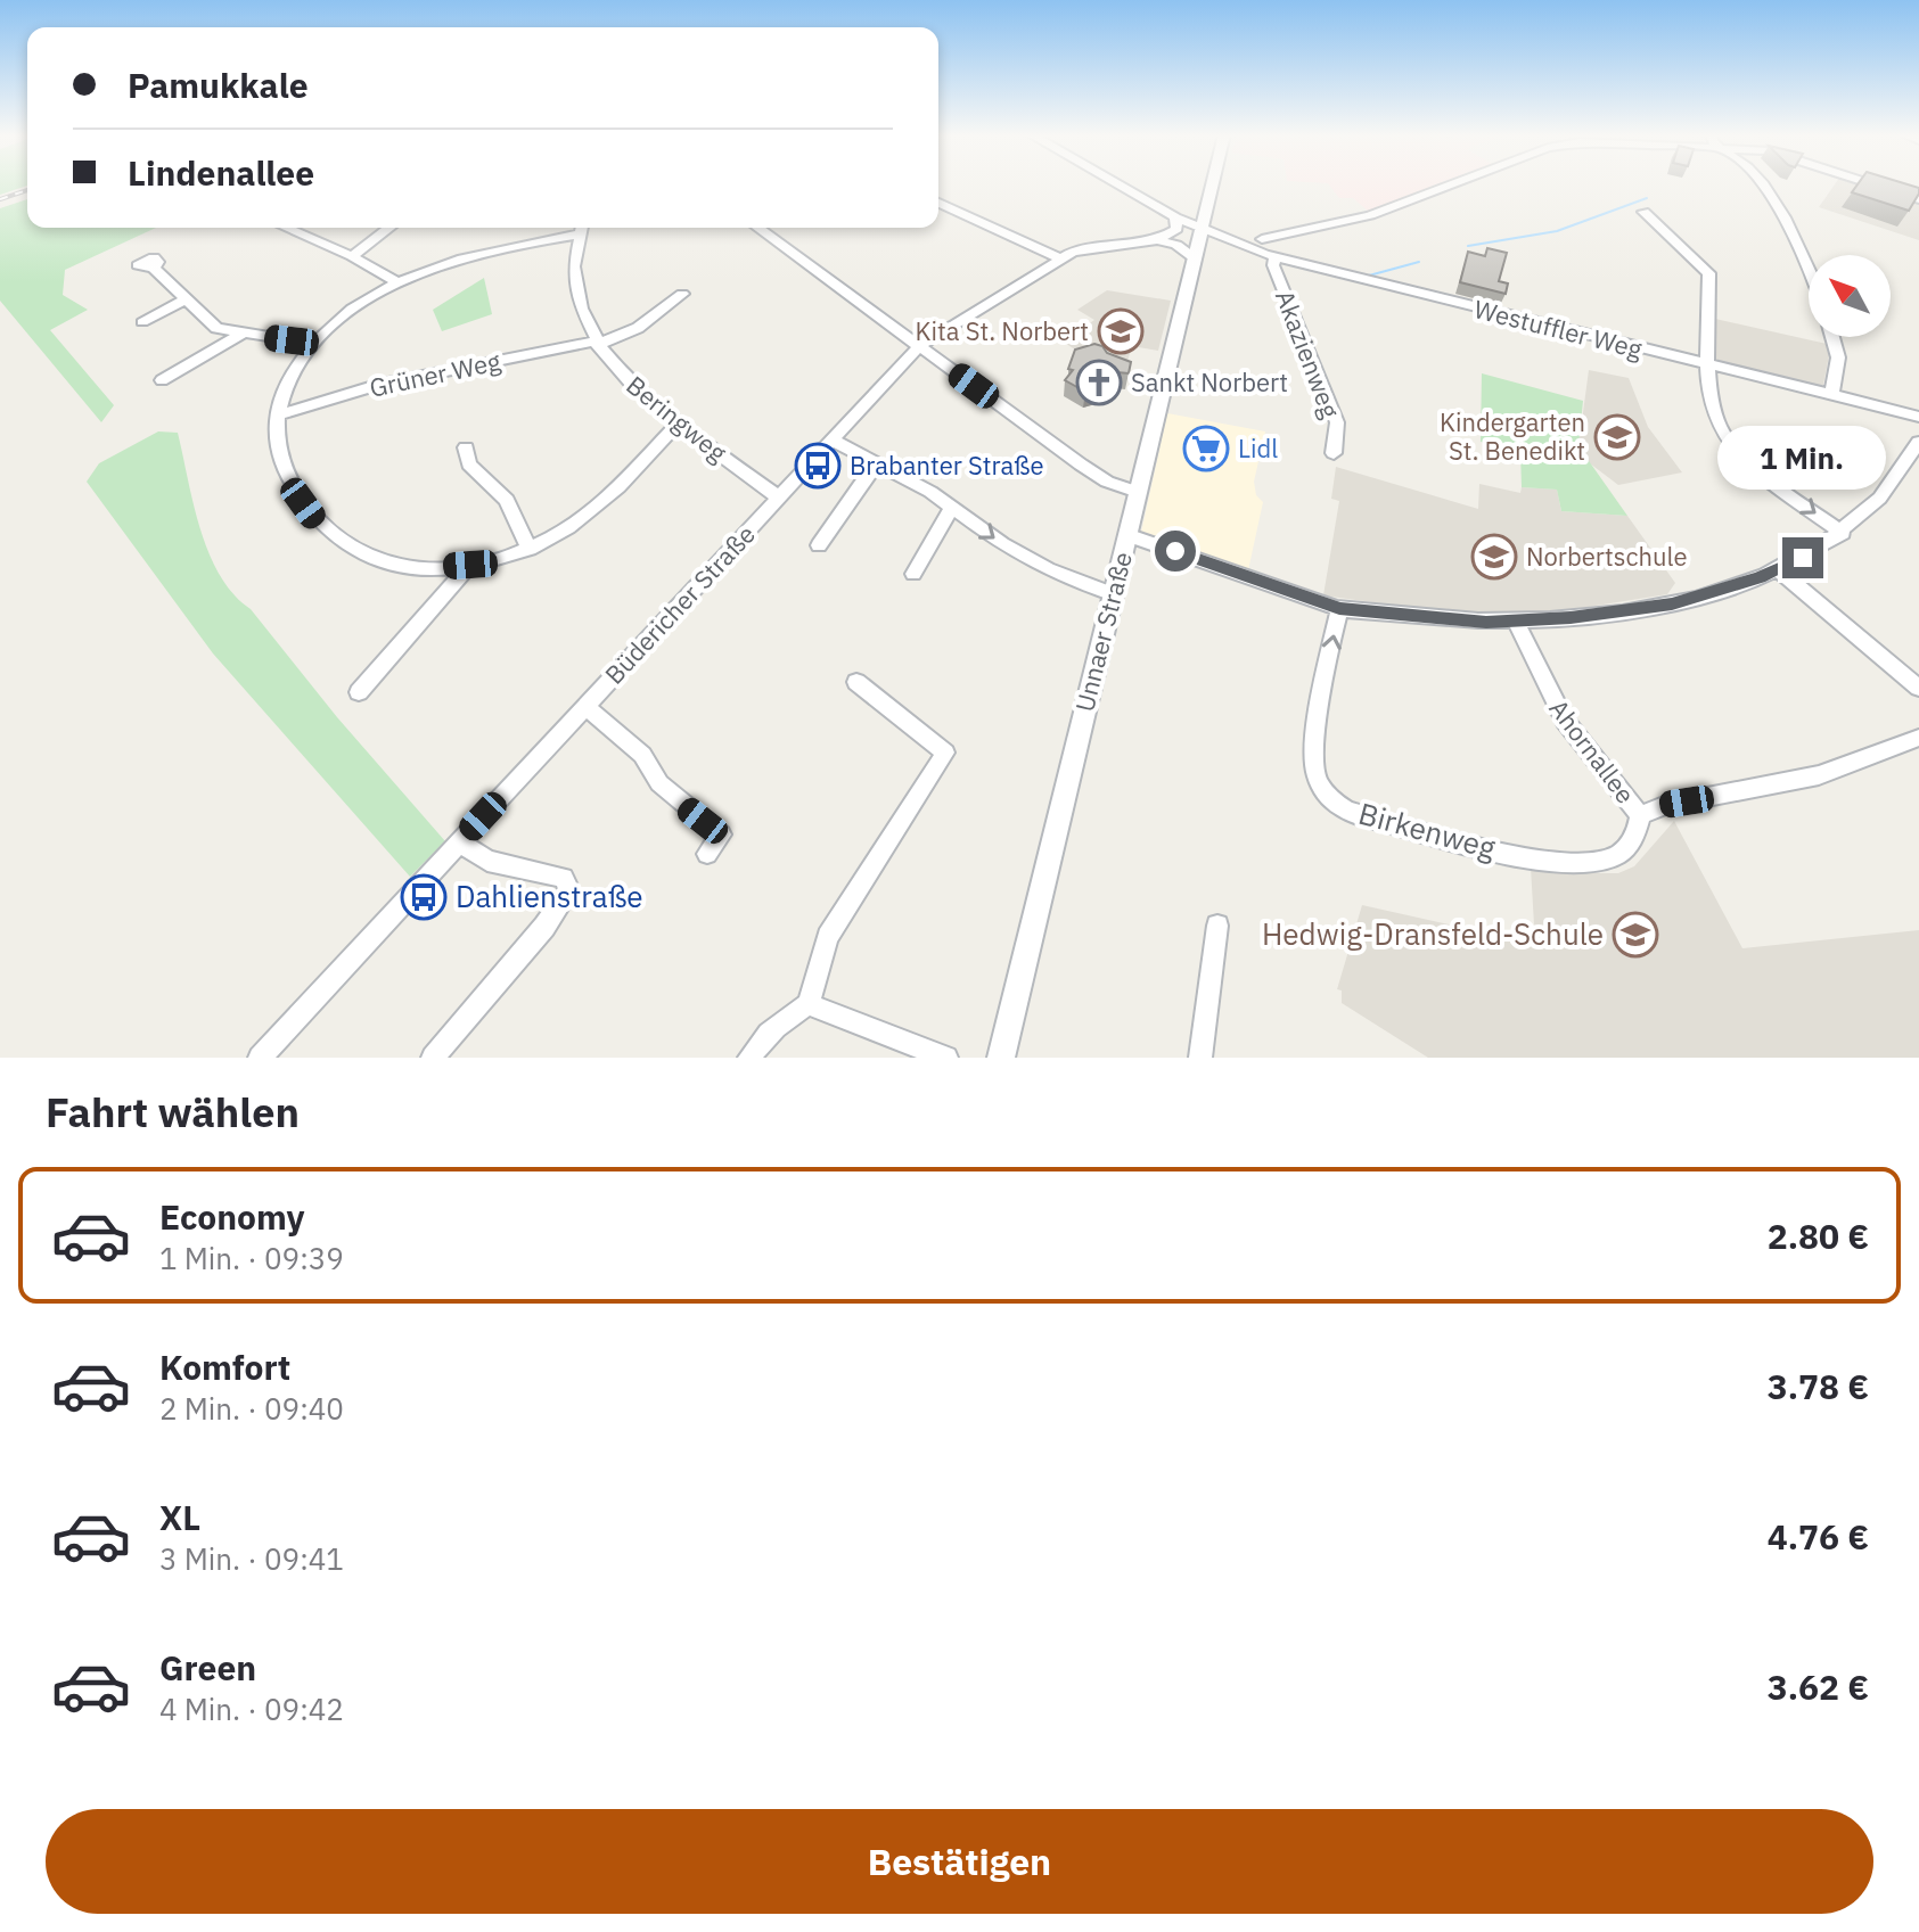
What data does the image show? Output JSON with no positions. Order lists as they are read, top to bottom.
{
  "streets": {
    "street": [
      "Westuffler Weg",
      "Akazienweg",
      "Grüner Weg",
      "Beringweg",
      "Büdericher Straße",
      "Unnaer Straße",
      "Ahornallee",
      "Birkenweg"
    ]
  },
  "crossings": [
    ["Westuffler Weg", "Akazienweg"],
    ["Westuffler Weg", "Unnaer Straße"],
    ["Grüner Weg", "Beringweg"],
    ["Beringweg", "Büdericher Straße"],
    ["Ahornallee", "Birkenweg"]
  ],
  "places": {
    "school or university": [
      "Kita St. Norbert",
      "Kindergarten St. Benedikt",
      "Norbertschule",
      "Hedwig-Dransfeld-Schule"
    ],
    "church": ["Sankt Norbert"],
    "supermarket": ["Lidl"],
    "bus stop": ["Brabanter Straße", "Dahlienstraße"]
  },
  "north": "top left",
  "page": {
    "banner": ["Pamukkale", "Lindenallee"],
    "bubble": "1 Min.",
    "heading": "Fahrt wählen",
    "list": [
      {
        "name": "Economy",
        "note": "1 Min. · 09:39",
        "value": "2.80 €"
      },
      {
        "name": "Komfort",
        "note": "2 Min. · 09:40",
        "value": "3.78 €"
      },
      {
        "name": "XL",
        "note": "3 Min. · 09:41",
        "value": "4.76 €"
      },
      {
        "name": "Green",
        "note": "4 Min. · 09:42",
        "value": "3.62 €"
      }
    ],
    "buttons": "Bestätigen"
  }
}
